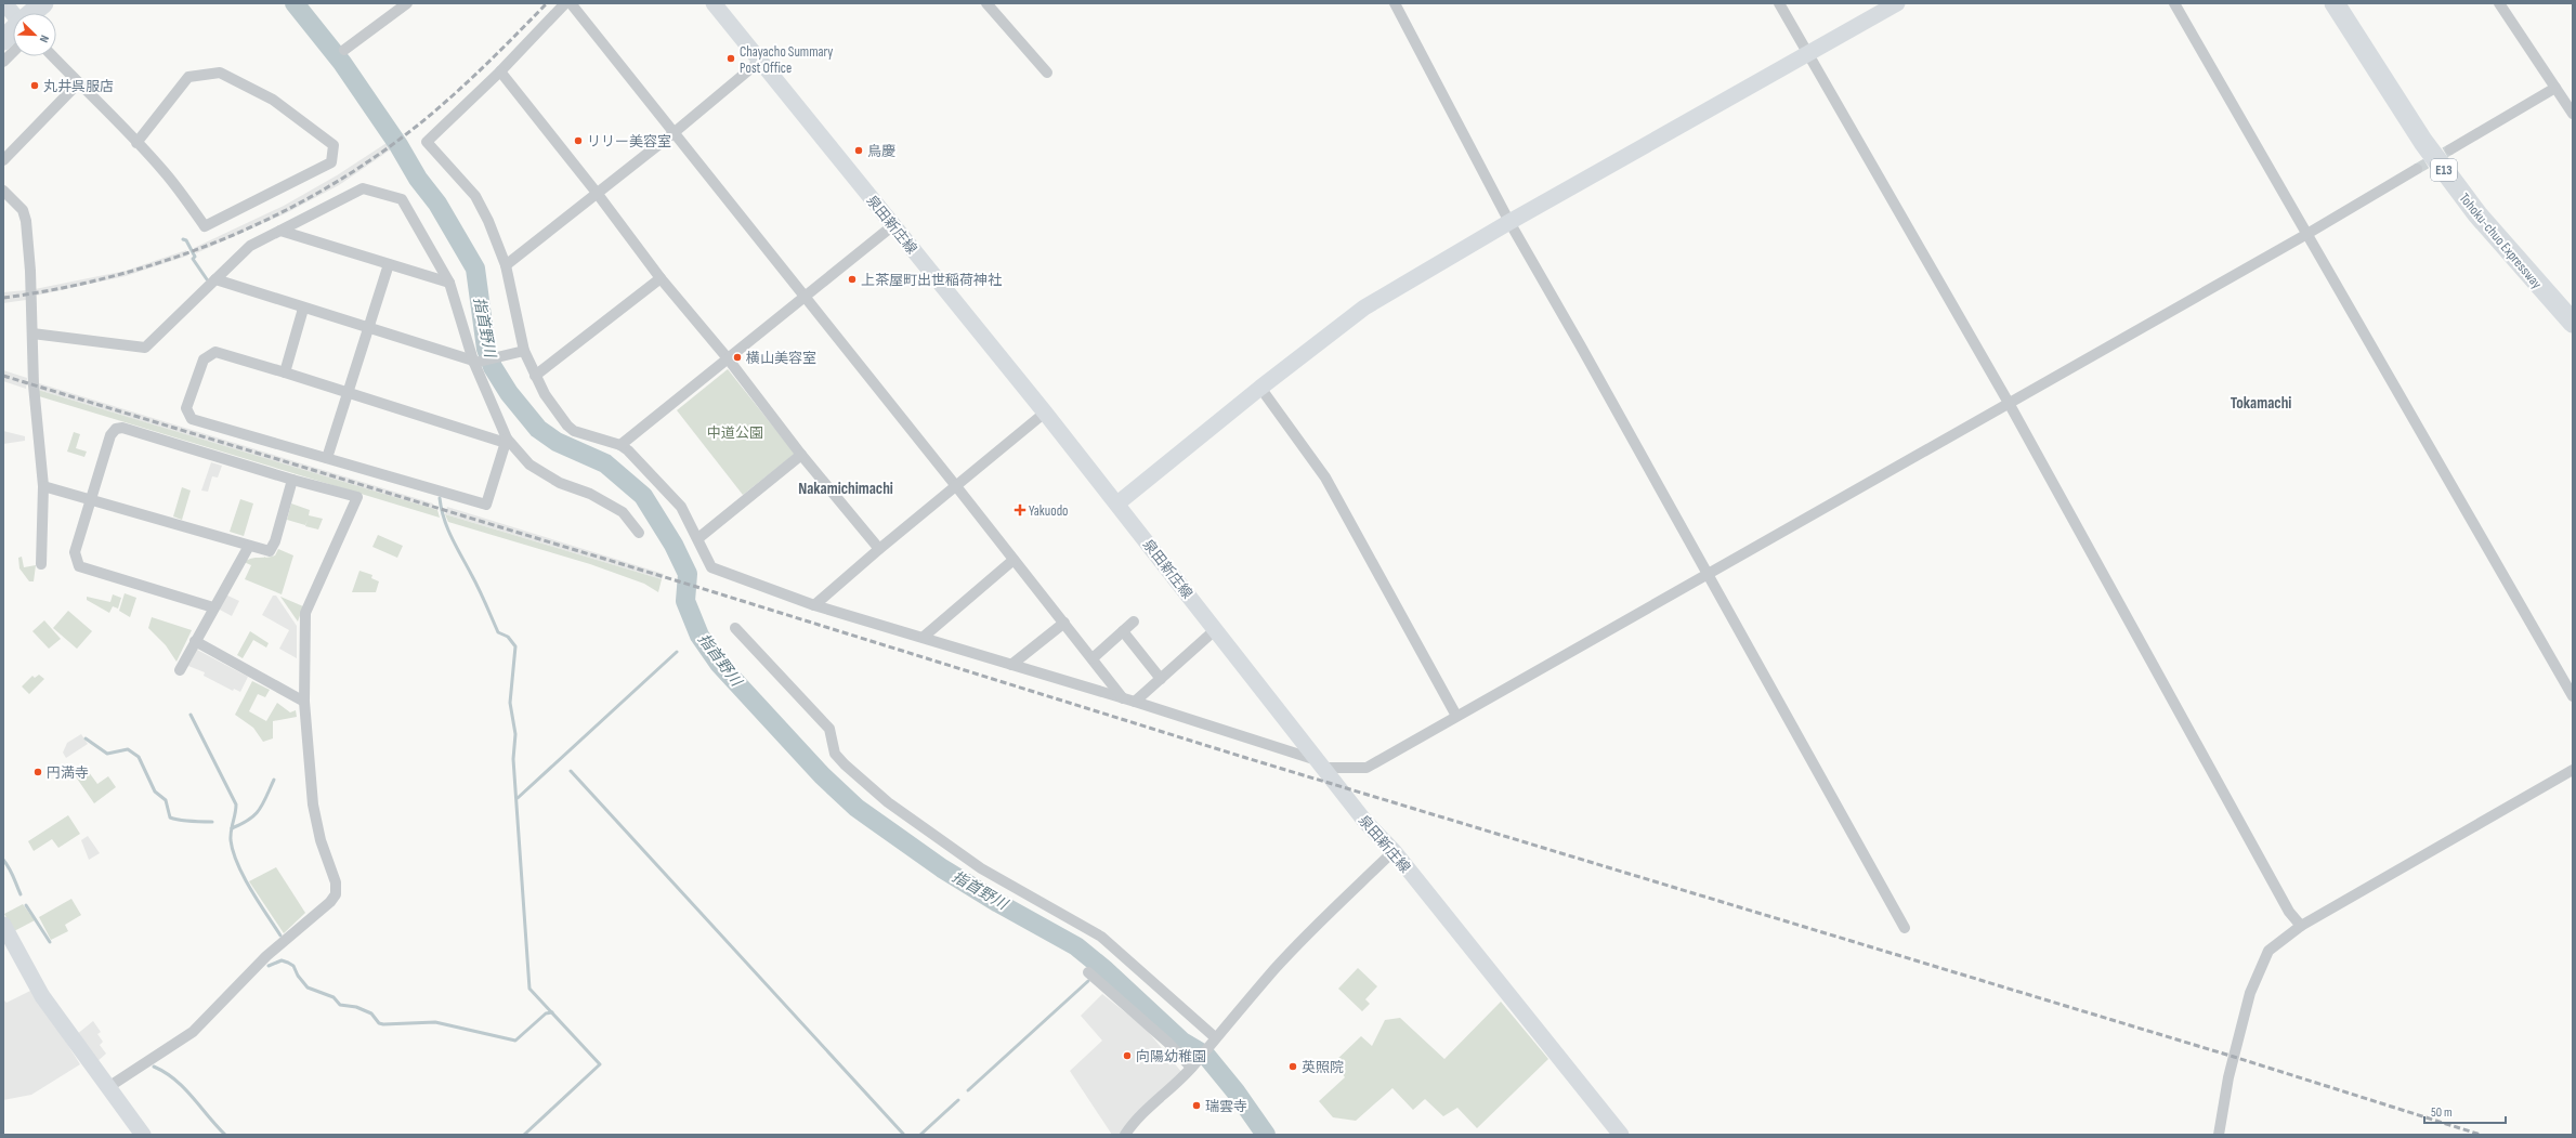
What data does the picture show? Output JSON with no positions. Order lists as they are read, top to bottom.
{
  "streets": {
    "highway": ["E13", "Tohoku-chuo Expressway"],
    "main road": ["泉田新庄線"]
  },
  "districts": ["Tokamachi", "Nakamichimachi"],
  "water": ["指首野川"],
  "parks": ["中道公園"],
  "places": {
    "other": [
      "Chayacho Summary Post Office",
      "丸井呉服店",
      "リリー美容室",
      "鳥慶",
      "上茶屋町出世稲荷神社",
      "横山美容室",
      "円満寺",
      "向陽幼稚園",
      "英照院",
      "瑞雲寺"
    ],
    "health": ["Yakuodo"]
  },
  "scale_bar": "50 m",
  "north": "bottom right"
}
